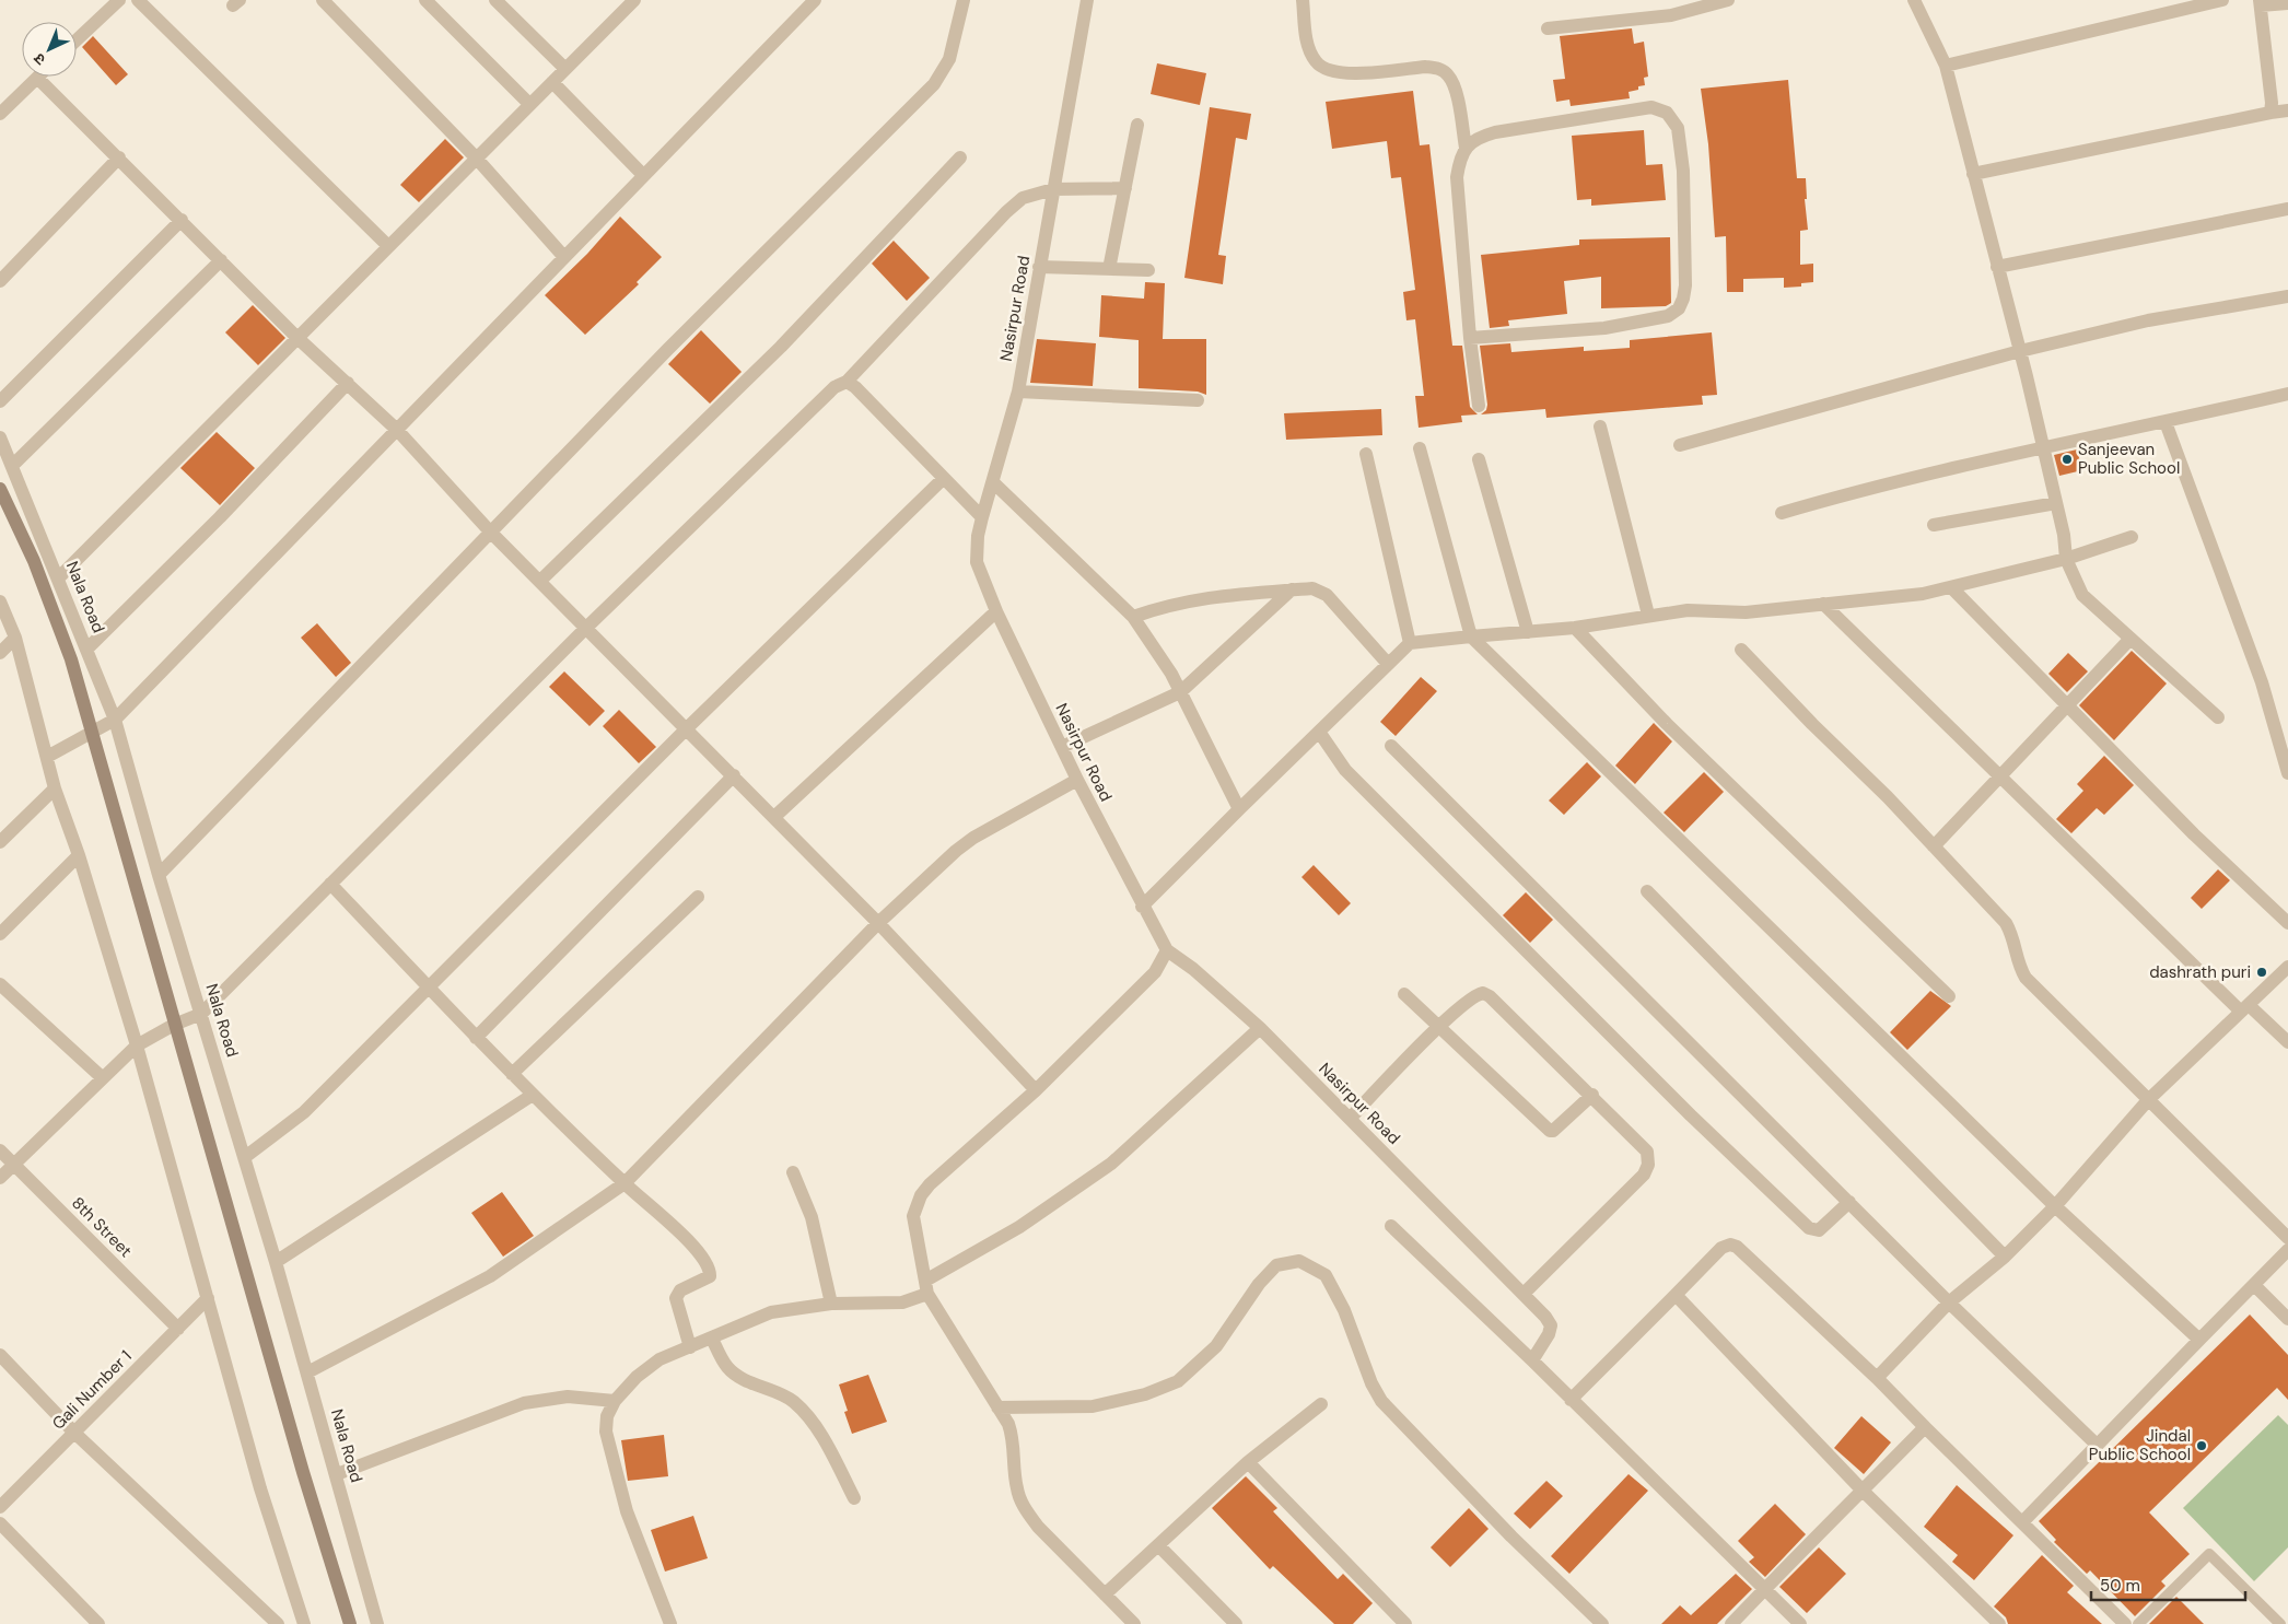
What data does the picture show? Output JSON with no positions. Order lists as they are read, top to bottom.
{
  "streets": {
    "street": [
      "Nasirpur Road",
      "Nala Road",
      "8th Street",
      "Gali Number 1"
    ]
  },
  "crossings": [
    ["8th Street", "Gali Number 1"]
  ],
  "places": ["Sanjeevan Public School", "dashrath puri", "Jindal Public School"],
  "scale_bar": "50 m",
  "north": "bottom left"
}
